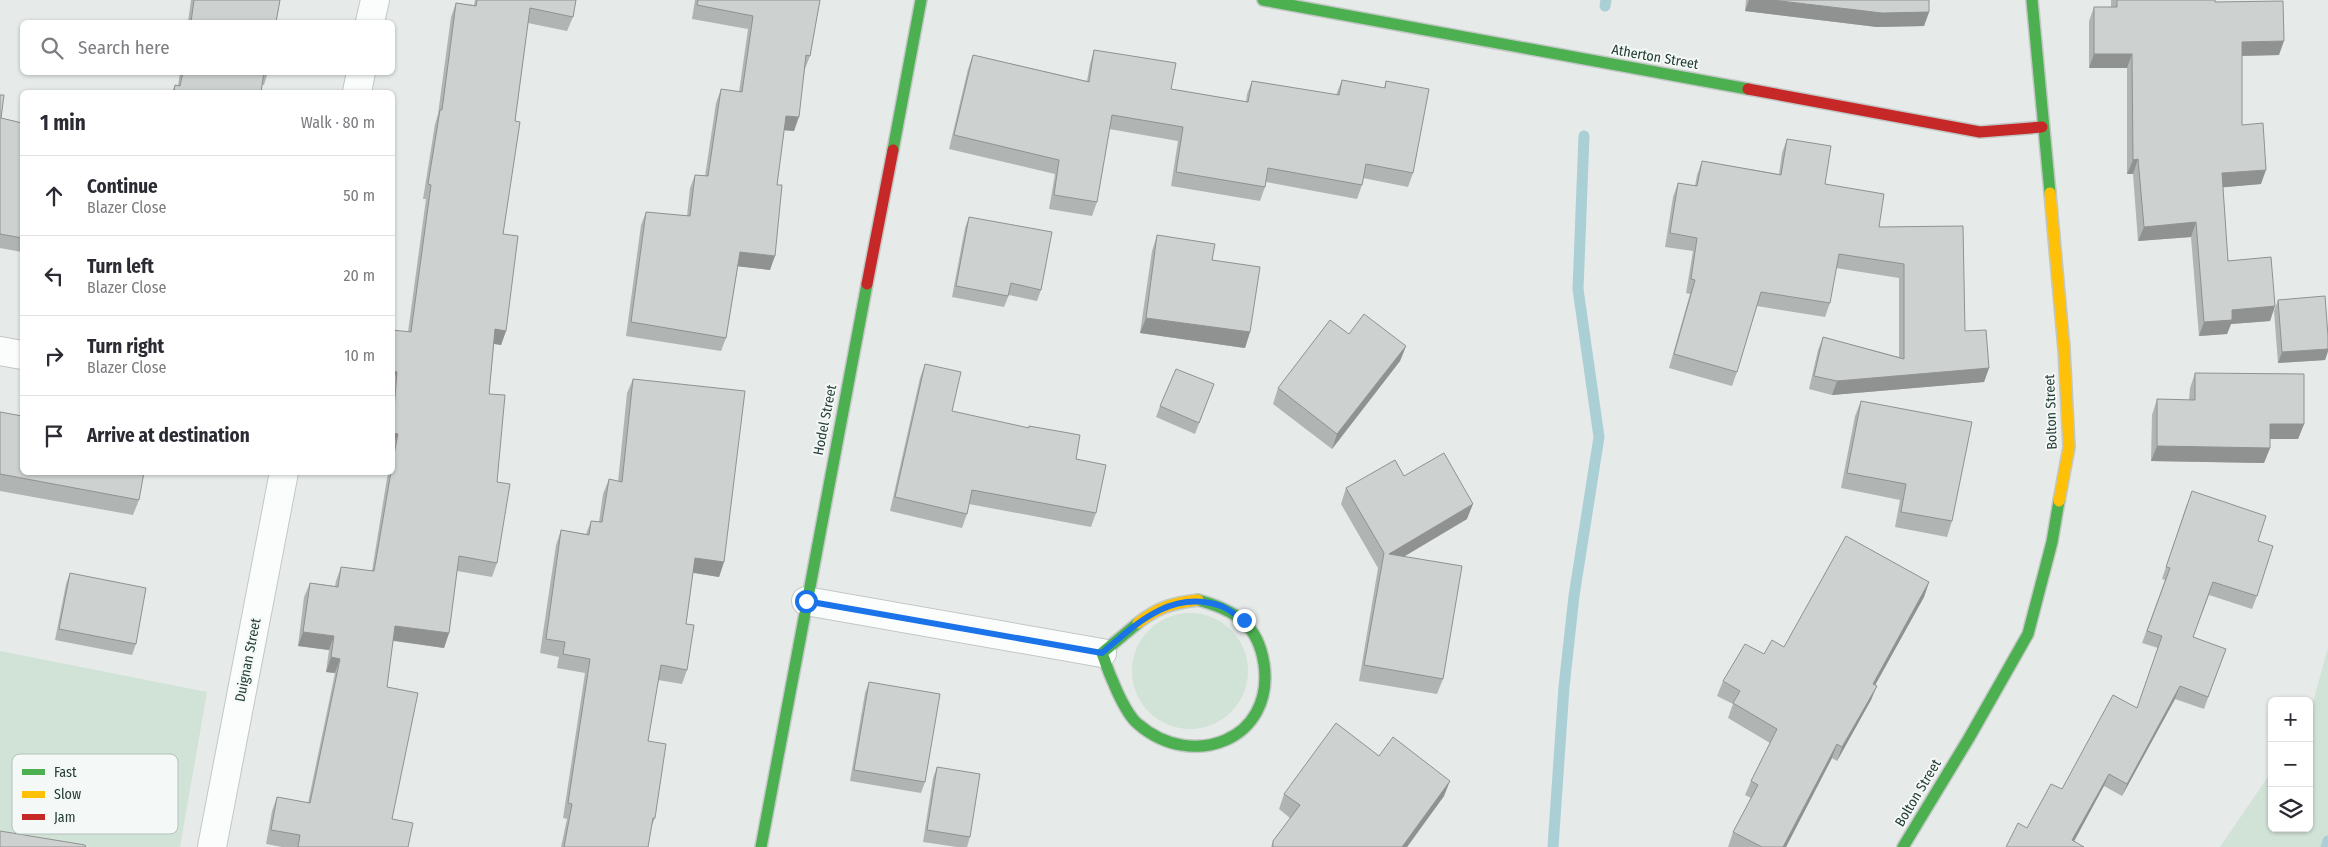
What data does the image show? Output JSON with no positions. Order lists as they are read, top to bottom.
{
  "streets": {
    "street": [
      "Atherton Street",
      "Bolton Street",
      "Hodel Street",
      "Duignan Street"
    ]
  },
  "crossings": [
    ["Atherton Street", "Bolton Street"]
  ],
  "legend": ["Fast", "Slow", "Jam"],
  "page": {
    "search": "Search here",
    "heading": ["1 min", "Walk · 80 m"],
    "list": [
      ["Continue", "Blazer Close", "50 m"],
      ["Turn left", "Blazer Close", "20 m"],
      ["Turn right", "Blazer Close", "10 m"],
      "Arrive at destination"
    ],
    "map_buttons": ["+", "−"]
  }
}
